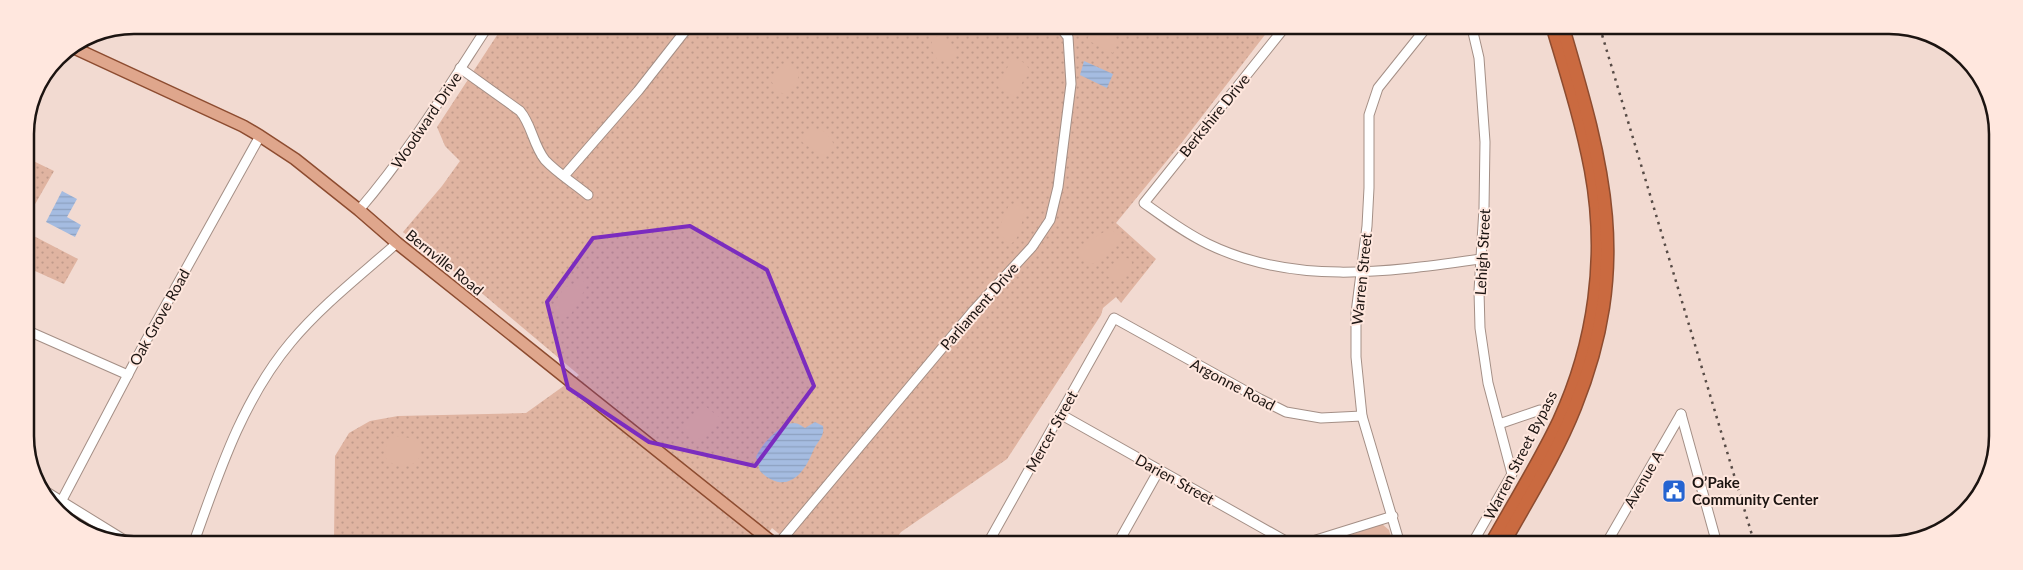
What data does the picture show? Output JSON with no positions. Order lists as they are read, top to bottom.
{
  "streets": {
    "highway": ["Warren Street Bypass"],
    "main road": ["Bernville Road"],
    "street": [
      "Berkshire Drive",
      "Woodward Drive",
      "Lehigh Street",
      "Warren Street",
      "Parliament Drive",
      "Oak Grove Road",
      "Argonne Road",
      "Mercer Street",
      "Darien Street",
      "Avenue A"
    ]
  },
  "crossings": [
    ["Berkshire Drive", "Warren Street"],
    ["Woodward Drive", "Bernville Road"],
    ["Bernville Road", "Oak Grove Road"],
    ["Warren Street", "Argonne Road"],
    ["Argonne Road", "Mercer Street"],
    ["Mercer Street", "Darien Street"]
  ],
  "places": {
    "public building": ["O’Pake Community Center"]
  }
}
